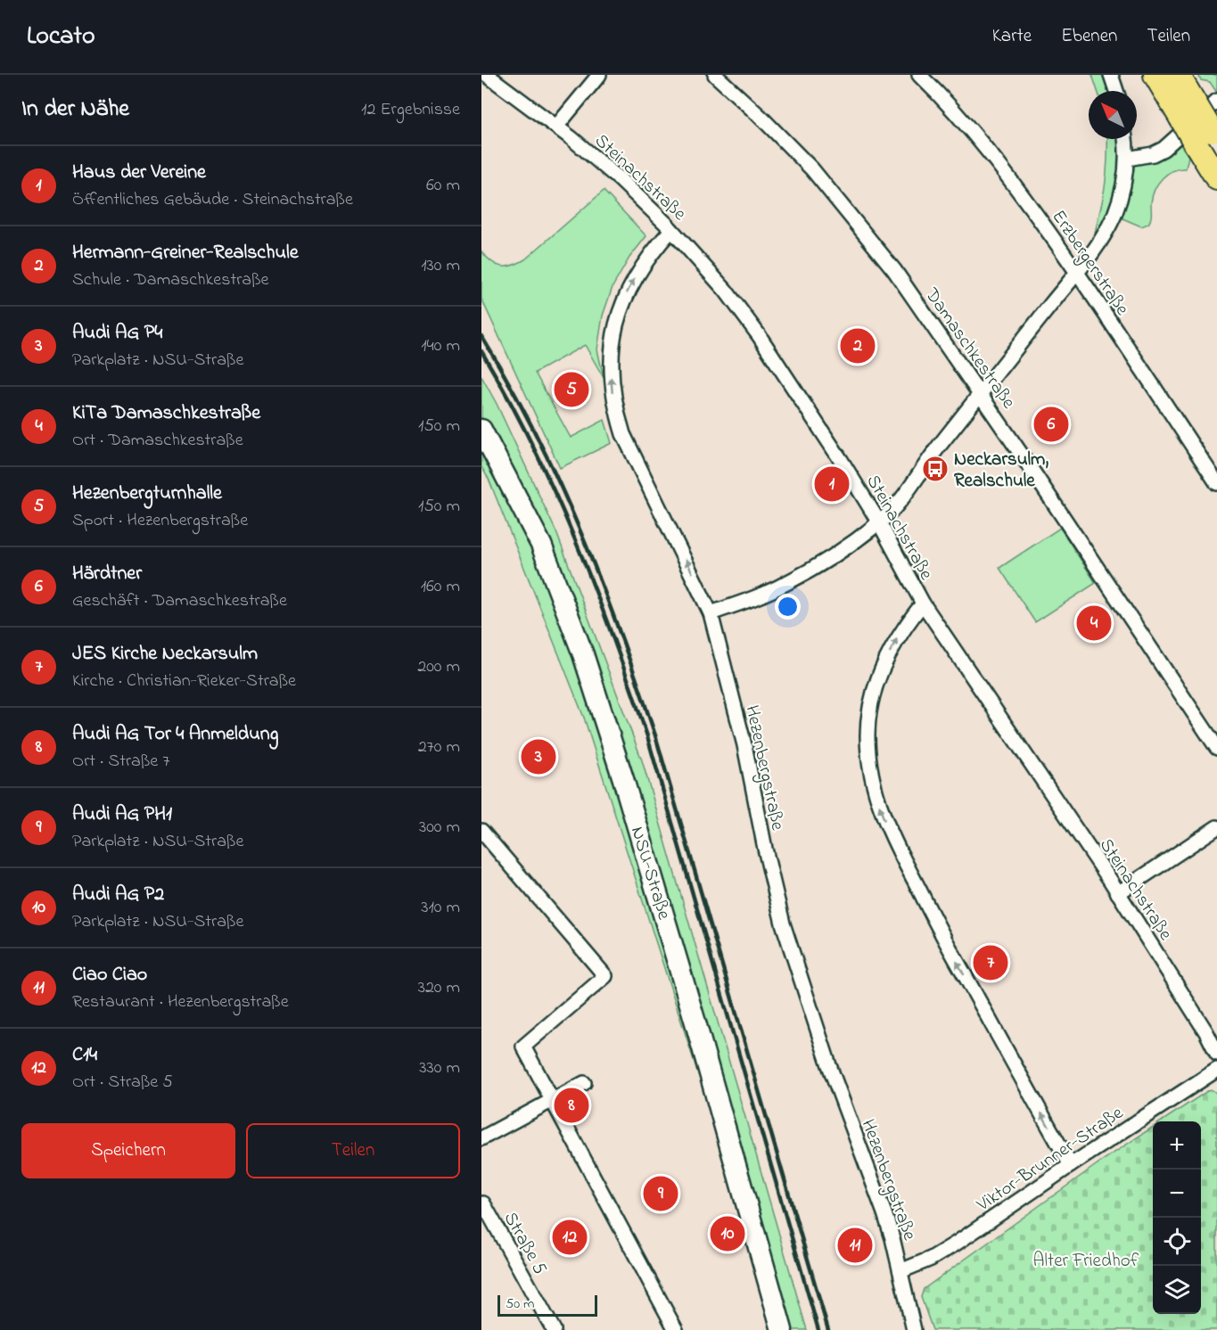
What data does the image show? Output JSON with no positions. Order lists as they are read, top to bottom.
{
  "streets": {
    "main road": ["NSU-Straße"],
    "street": [
      "Steinachstraße",
      "Erzbergerstraße",
      "Damaschkestraße",
      "Hezenbergstraße",
      "Viktor-Brunner-Straße",
      "Straße 5"
    ]
  },
  "crossings": [
    ["Steinachstraße", "Hezenbergstraße"],
    ["Hezenbergstraße", "Viktor-Brunner-Straße"]
  ],
  "parks": ["Alter Friedhof"],
  "places": {
    "bus stop": ["Neckarsulm, Realschule"]
  },
  "scale_bar": "50 m",
  "north": "top left",
  "page": {
    "header": "Locato",
    "nav": ["Karte", "Ebenen", "Teilen"],
    "heading": ["In der Nähe", "12 Ergebnisse"],
    "list": [
      {
        "mark": "1",
        "name": "Haus der Vereine",
        "note": "Öffentliches Gebäude · Steinachstraße",
        "value": "60 m"
      },
      {
        "mark": "2",
        "name": "Hermann-Greiner-Realschule",
        "note": "Schule · Damaschkestraße",
        "value": "130 m"
      },
      {
        "mark": "3",
        "name": "Audi AG P4",
        "note": "Parkplatz · NSU-Straße",
        "value": "140 m"
      },
      {
        "mark": "4",
        "name": "KiTa Damaschkestraße",
        "note": "Ort · Damaschkestraße",
        "value": "150 m"
      },
      {
        "mark": "5",
        "name": "Hezenbergturnhalle",
        "note": "Sport · Hezenbergstraße",
        "value": "150 m"
      },
      {
        "mark": "6",
        "name": "Härdtner",
        "note": "Geschäft · Damaschkestraße",
        "value": "160 m"
      },
      {
        "mark": "7",
        "name": "JES Kirche Neckarsulm",
        "note": "Kirche · Christian-Rieker-Straße",
        "value": "200 m"
      },
      {
        "mark": "8",
        "name": "Audi AG Tor 4 Anmeldung",
        "note": "Ort · Straße 7",
        "value": "270 m"
      },
      {
        "mark": "9",
        "name": "Audi AG PH1",
        "note": "Parkplatz · NSU-Straße",
        "value": "300 m"
      },
      {
        "mark": "10",
        "name": "Audi AG P2",
        "note": "Parkplatz · NSU-Straße",
        "value": "310 m"
      },
      {
        "mark": "11",
        "name": "Ciao Ciao",
        "note": "Restaurant · Hezenbergstraße",
        "value": "320 m"
      },
      {
        "mark": "12",
        "name": "C14",
        "note": "Ort · Straße 5",
        "value": "330 m"
      }
    ],
    "pins": [
      "2",
      "5",
      "6",
      "1",
      "4",
      "3",
      "7",
      "8",
      "9",
      "10",
      "12",
      "11"
    ],
    "buttons": ["Speichern", "Teilen"],
    "map_buttons": ["+", "−"],
    "scale": "50 m"
  }
}
